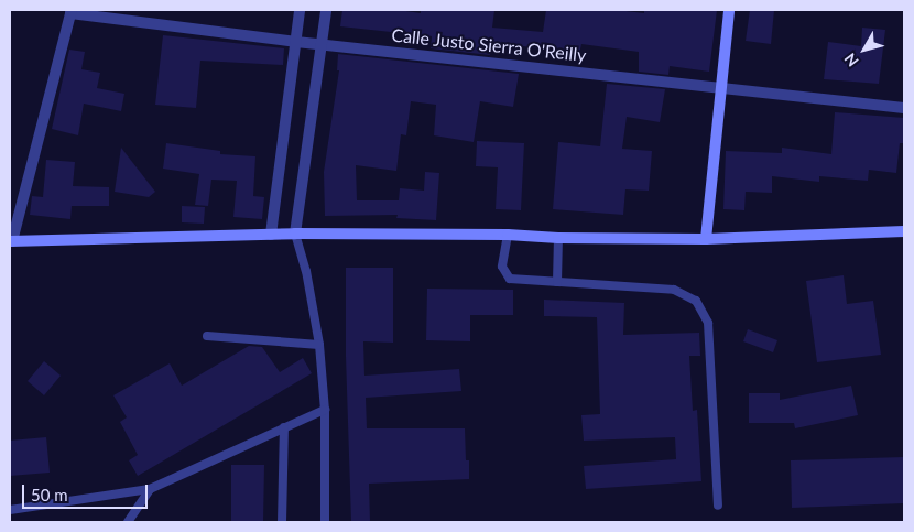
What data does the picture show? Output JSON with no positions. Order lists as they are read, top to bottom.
{
  "streets": {
    "street": ["Calle Justo Sierra O'Reilly"]
  },
  "scale_bar": "50 m",
  "north": "bottom left"
}
